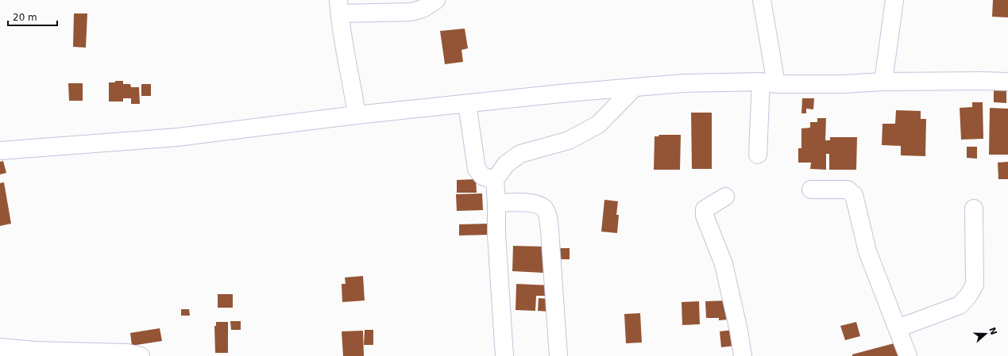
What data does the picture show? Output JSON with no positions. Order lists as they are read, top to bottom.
{
  "scale_bar": "20 m",
  "north": "right"
}
